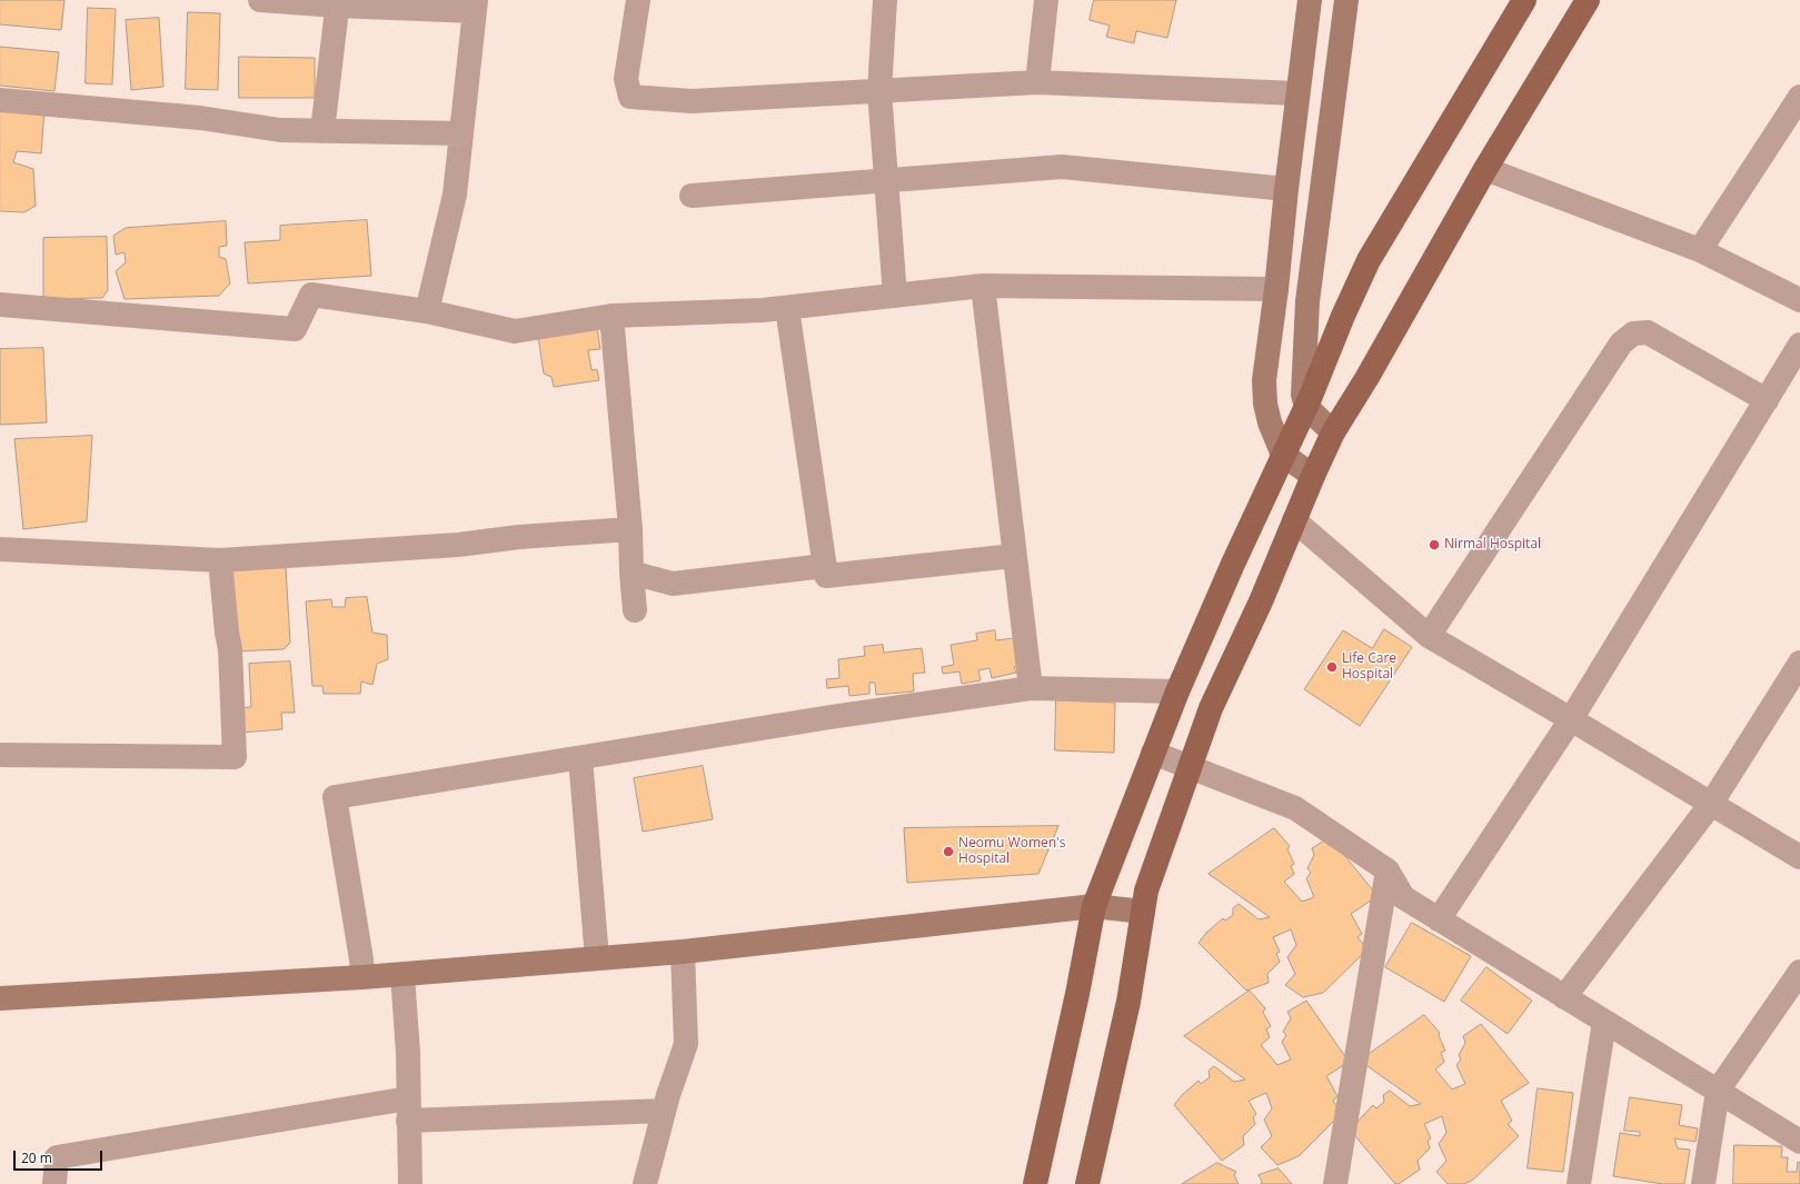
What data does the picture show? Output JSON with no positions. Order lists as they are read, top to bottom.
{
  "places": ["Nirmal Hospital", "Life Care Hospital", "Neomu Women's Hospital"],
  "scale_bar": "20 m"
}
